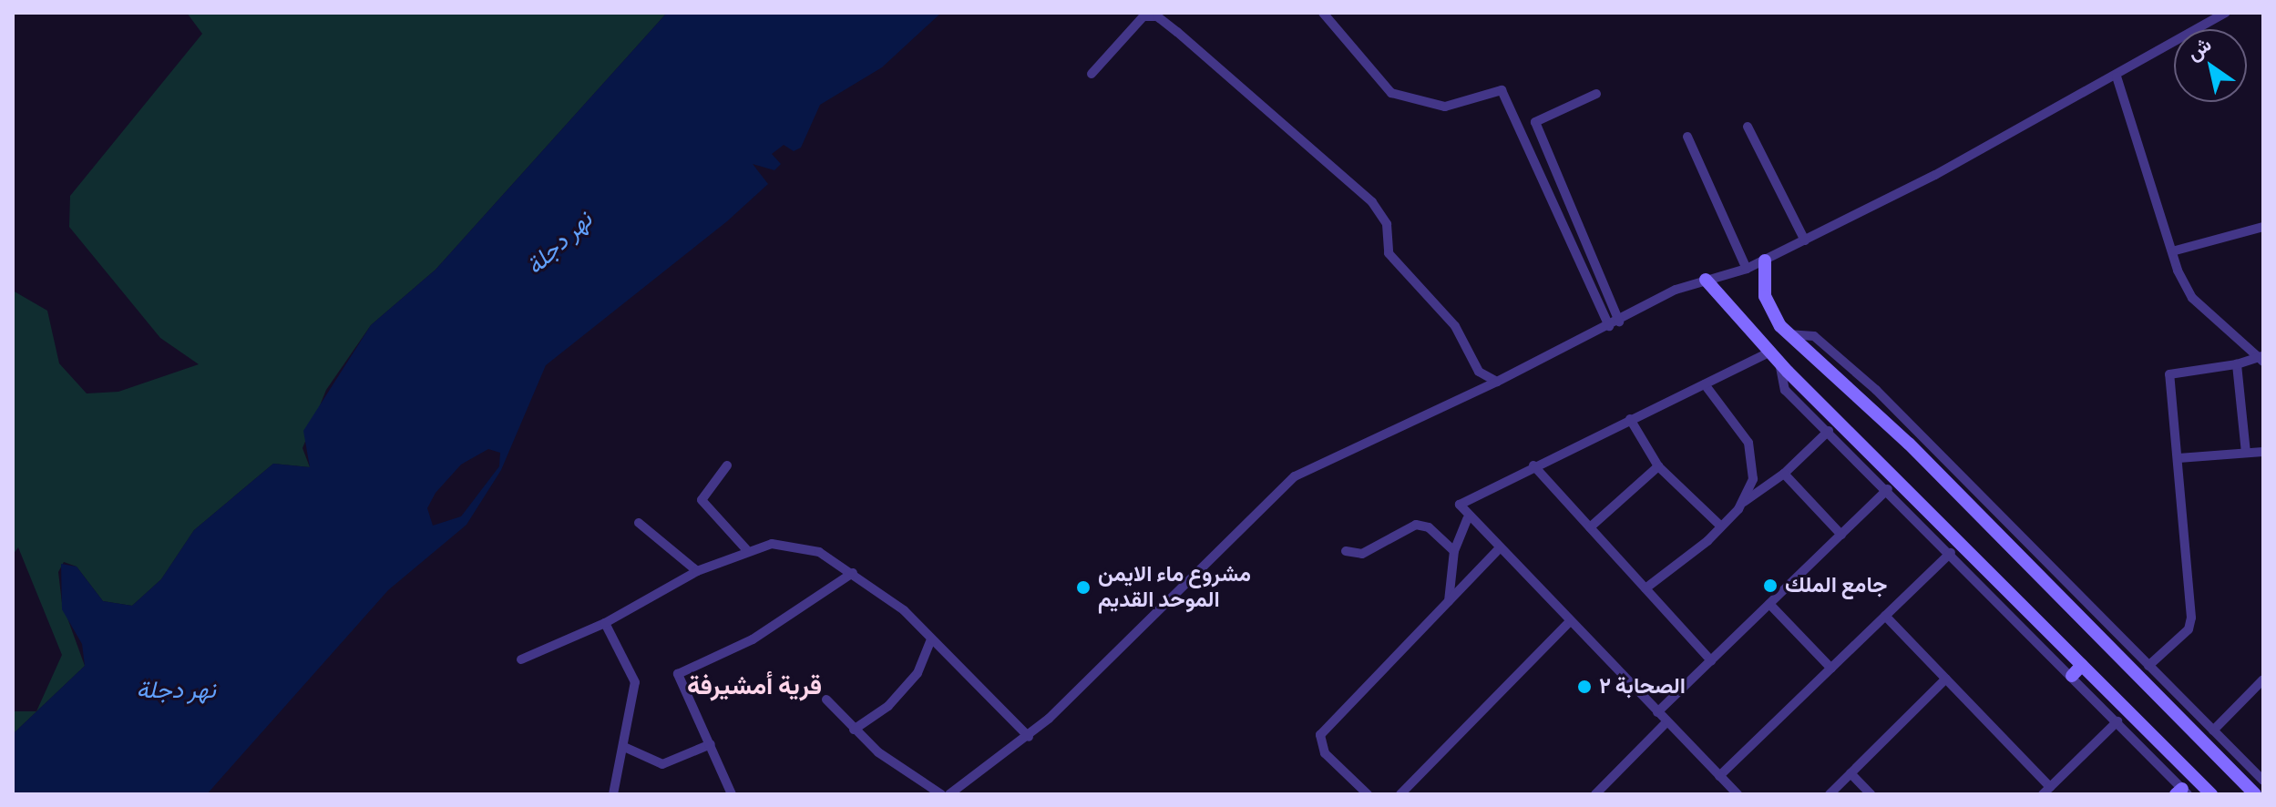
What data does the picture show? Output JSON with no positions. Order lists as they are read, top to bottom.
{
  "districts": ["قرية أمشيرفة"],
  "water": ["نهر دجلة"],
  "places": ["جامع الملك", "مشروع ماء الايمن الموحد القديم", "الصحابة ٢"],
  "north": "top left"
}
